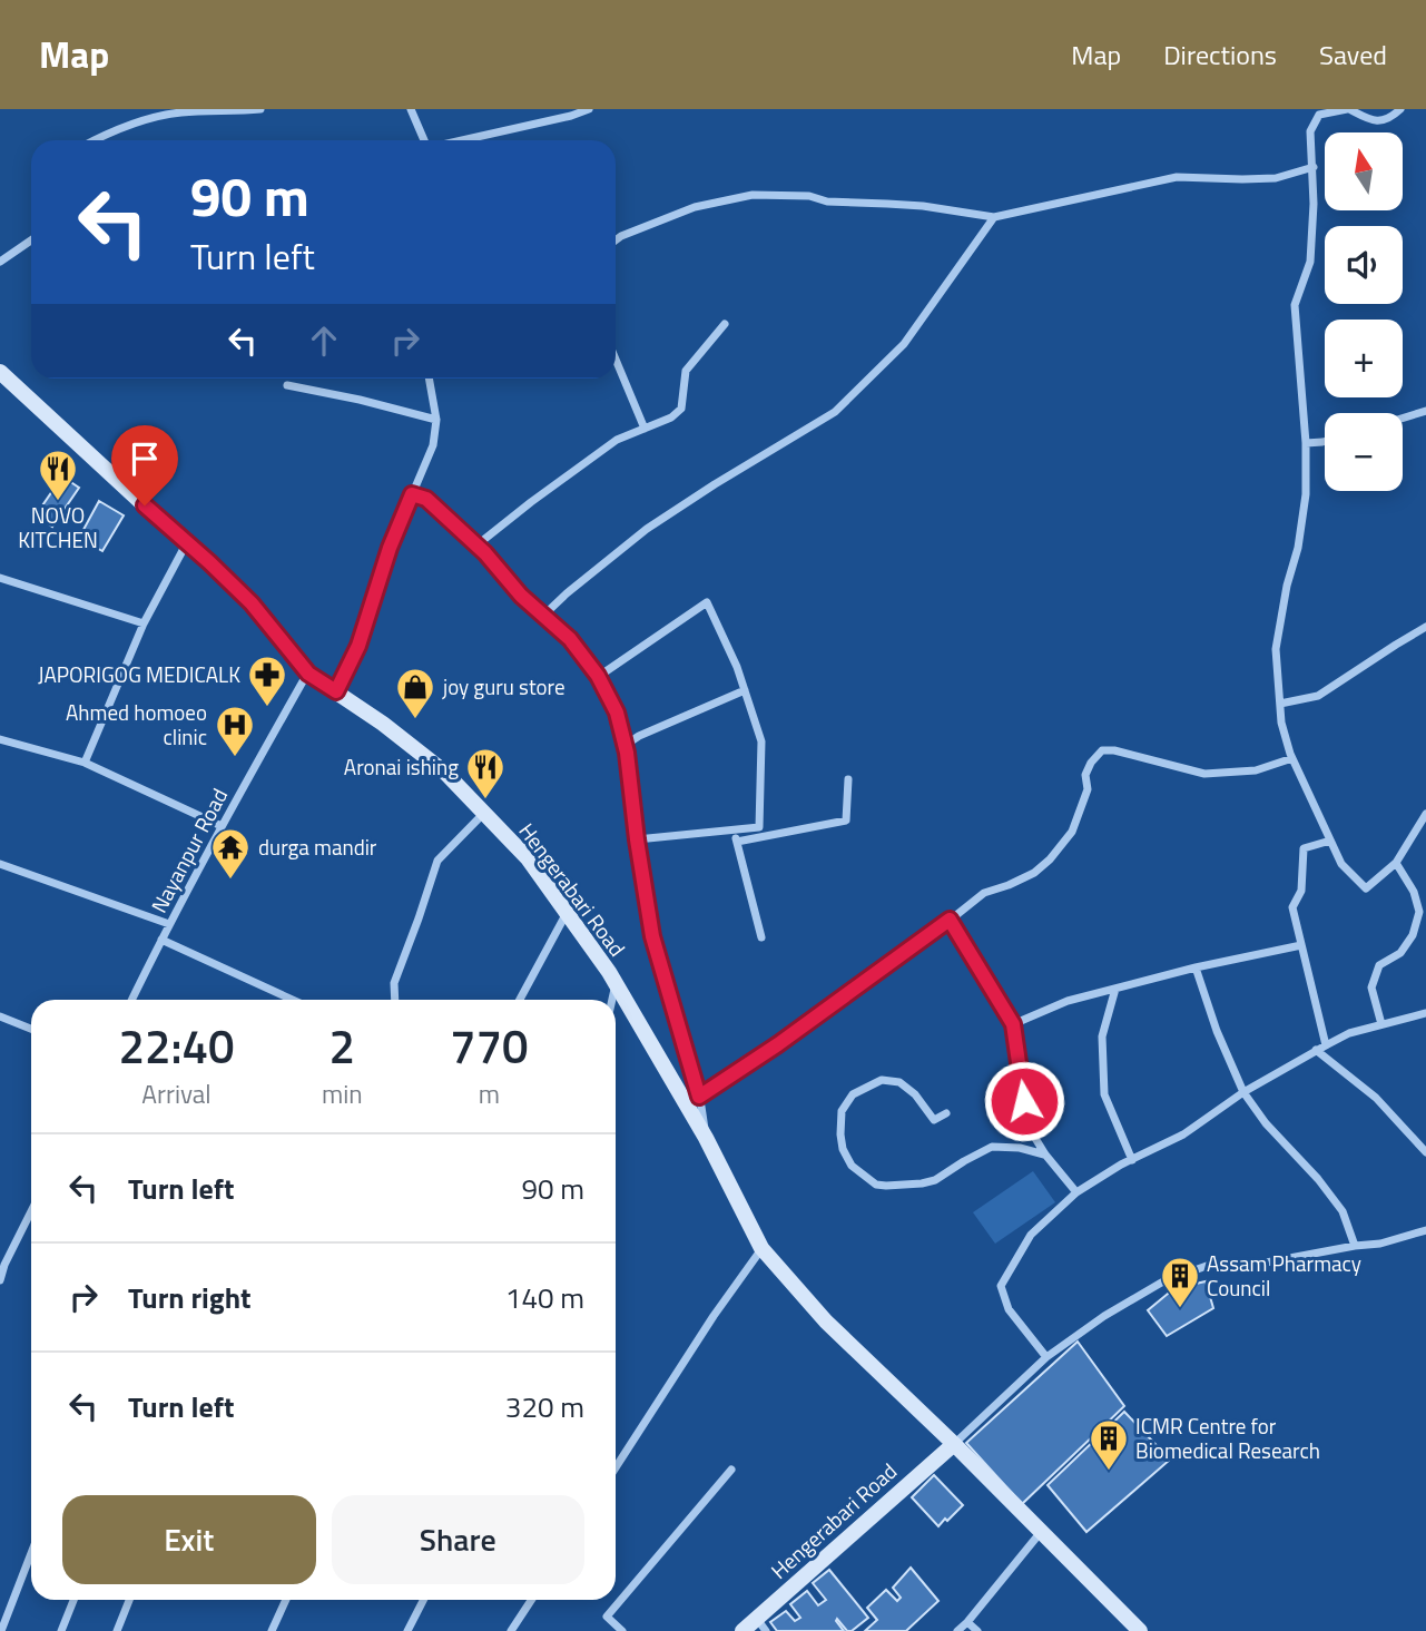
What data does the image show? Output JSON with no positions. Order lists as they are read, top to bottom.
{
  "streets": {
    "main road": ["Hengerabari Road"],
    "street": ["Nayanpur Road"]
  },
  "crossings": [
    ["Nayanpur Road", "Hengerabari Road"]
  ],
  "places": {
    "restaurant": ["NOVO KITCHEN", "Aronai ishing"],
    "pharmacy": ["JAPORIGOG MEDICALK"],
    "shop": ["joy guru store"],
    "hospital": ["Ahmed homoeo clinic"],
    "temple": ["durga mandir"],
    "building": ["Assam Pharmacy Council", "ICMR Centre for Biomedical Research"]
  },
  "north": "top",
  "page": {
    "header": "Map",
    "nav": ["Map", "Directions", "Saved"],
    "map_buttons": ["+", "−"],
    "turn": ["90 m", "Turn left"],
    "eta": [
      "22:40",
      "Arrival",
      "2",
      "min",
      "770",
      "m"
    ],
    "list": [
      {
        "name": "Turn left",
        "value": "90 m"
      },
      {
        "name": "Turn right",
        "value": "140 m"
      },
      {
        "name": "Turn left",
        "value": "320 m"
      }
    ],
    "buttons": ["Exit", "Share"]
  }
}
